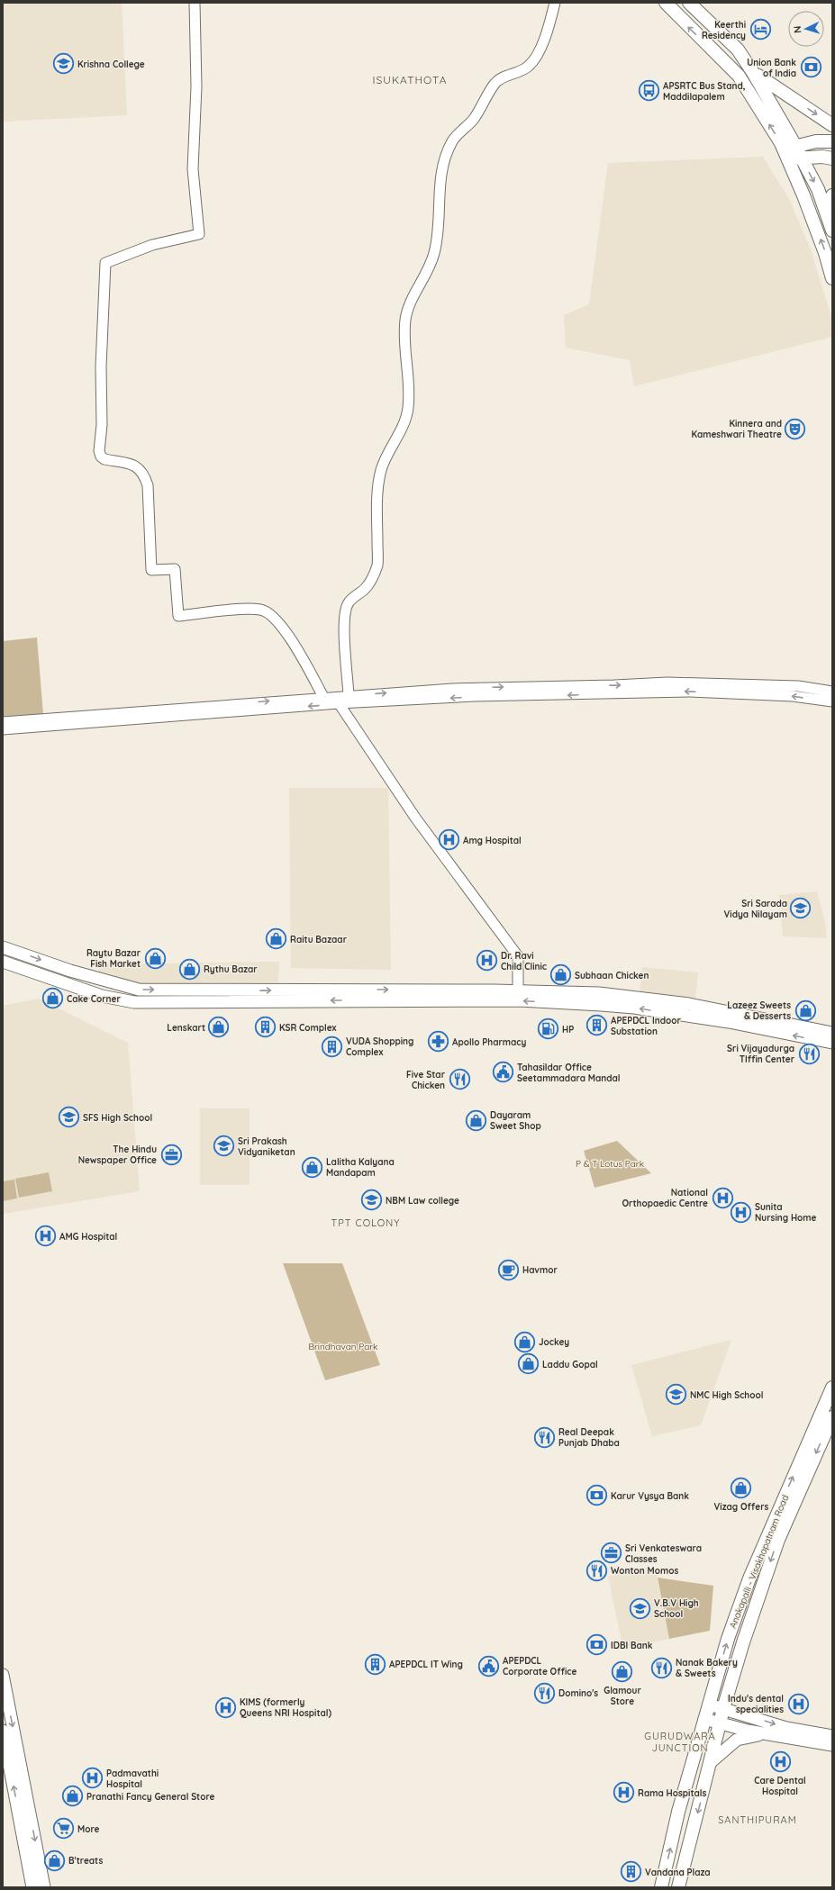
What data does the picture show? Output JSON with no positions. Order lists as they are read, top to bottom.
{
  "streets": {
    "main road": ["Anakapalli - Visakhapatnam Road"]
  },
  "districts": [
    "ISUKATHOTA",
    "TPT COLONY",
    "GURUDWARA JUNCTION",
    "SANTHIPURAM"
  ],
  "parks": ["P & T Lotus Park", "Brindhavan Park"],
  "places": {
    "hotel": ["Keerthi Residency"],
    "school or university": [
      "Krishna College",
      "Sri Sarada Vidya Nilayam",
      "SFS High School",
      "Sri Prakash Vidyaniketan",
      "NBM Law college",
      "NMC High School",
      "V.B.V High School"
    ],
    "bank": ["Union Bank of India", "Karur Vysya Bank", "IDBI Bank"],
    "bus stop": ["APSRTC Bus Stand, Maddilapalem"],
    "theatre": ["Kinnera and Kameshwari Theatre"],
    "hospital": [
      "Amg Hospital",
      "Dr. Ravi Child Clinic",
      "National Orthopaedic Centre",
      "Sunita Nursing Home",
      "AMG Hospital",
      "Indu's dental specialities",
      "KIMS (formerly Queens NRI Hospital)",
      "Care Dental Hospital",
      "Padmavathi Hospital",
      "Rama Hospitals"
    ],
    "shop": [
      "Raitu Bazaar",
      "Raytu Bazar Fish Market",
      "Rythu Bazar",
      "Subhaan Chicken",
      "Cake Corner",
      "Lazeez Sweets & Desserts",
      "Lenskart",
      "Dayaram Sweet Shop",
      "Lalitha Kalyana Mandapam",
      "Jockey",
      "Laddu Gopal",
      "Vizag Offers",
      "Glamour Store",
      "Pranathi Fancy General Store",
      "B'treats"
    ],
    "building": [
      "APEPDCL Indoor Substation",
      "KSR Complex",
      "VUDA Shopping Complex",
      "APEPDCL IT Wing",
      "Vandana Plaza"
    ],
    "fuel station": ["HP"],
    "pharmacy": ["Apollo Pharmacy"],
    "restaurant": [
      "Sri Vijayadurga TIffin Center",
      "Five Star Chicken",
      "Real Deepak Punjab Dhaba",
      "Wonton Momos",
      "Nanak Bakery & Sweets",
      "Domino's"
    ],
    "public building": ["Tahasildar Office Seetammadara Mandal", "APEPDCL Corporate Office"],
    "office": ["The Hindu Newspaper Office", "Sri Venkateswara Classes"],
    "cafe": ["Havmor"],
    "supermarket": ["More"]
  },
  "north": "left"
}
